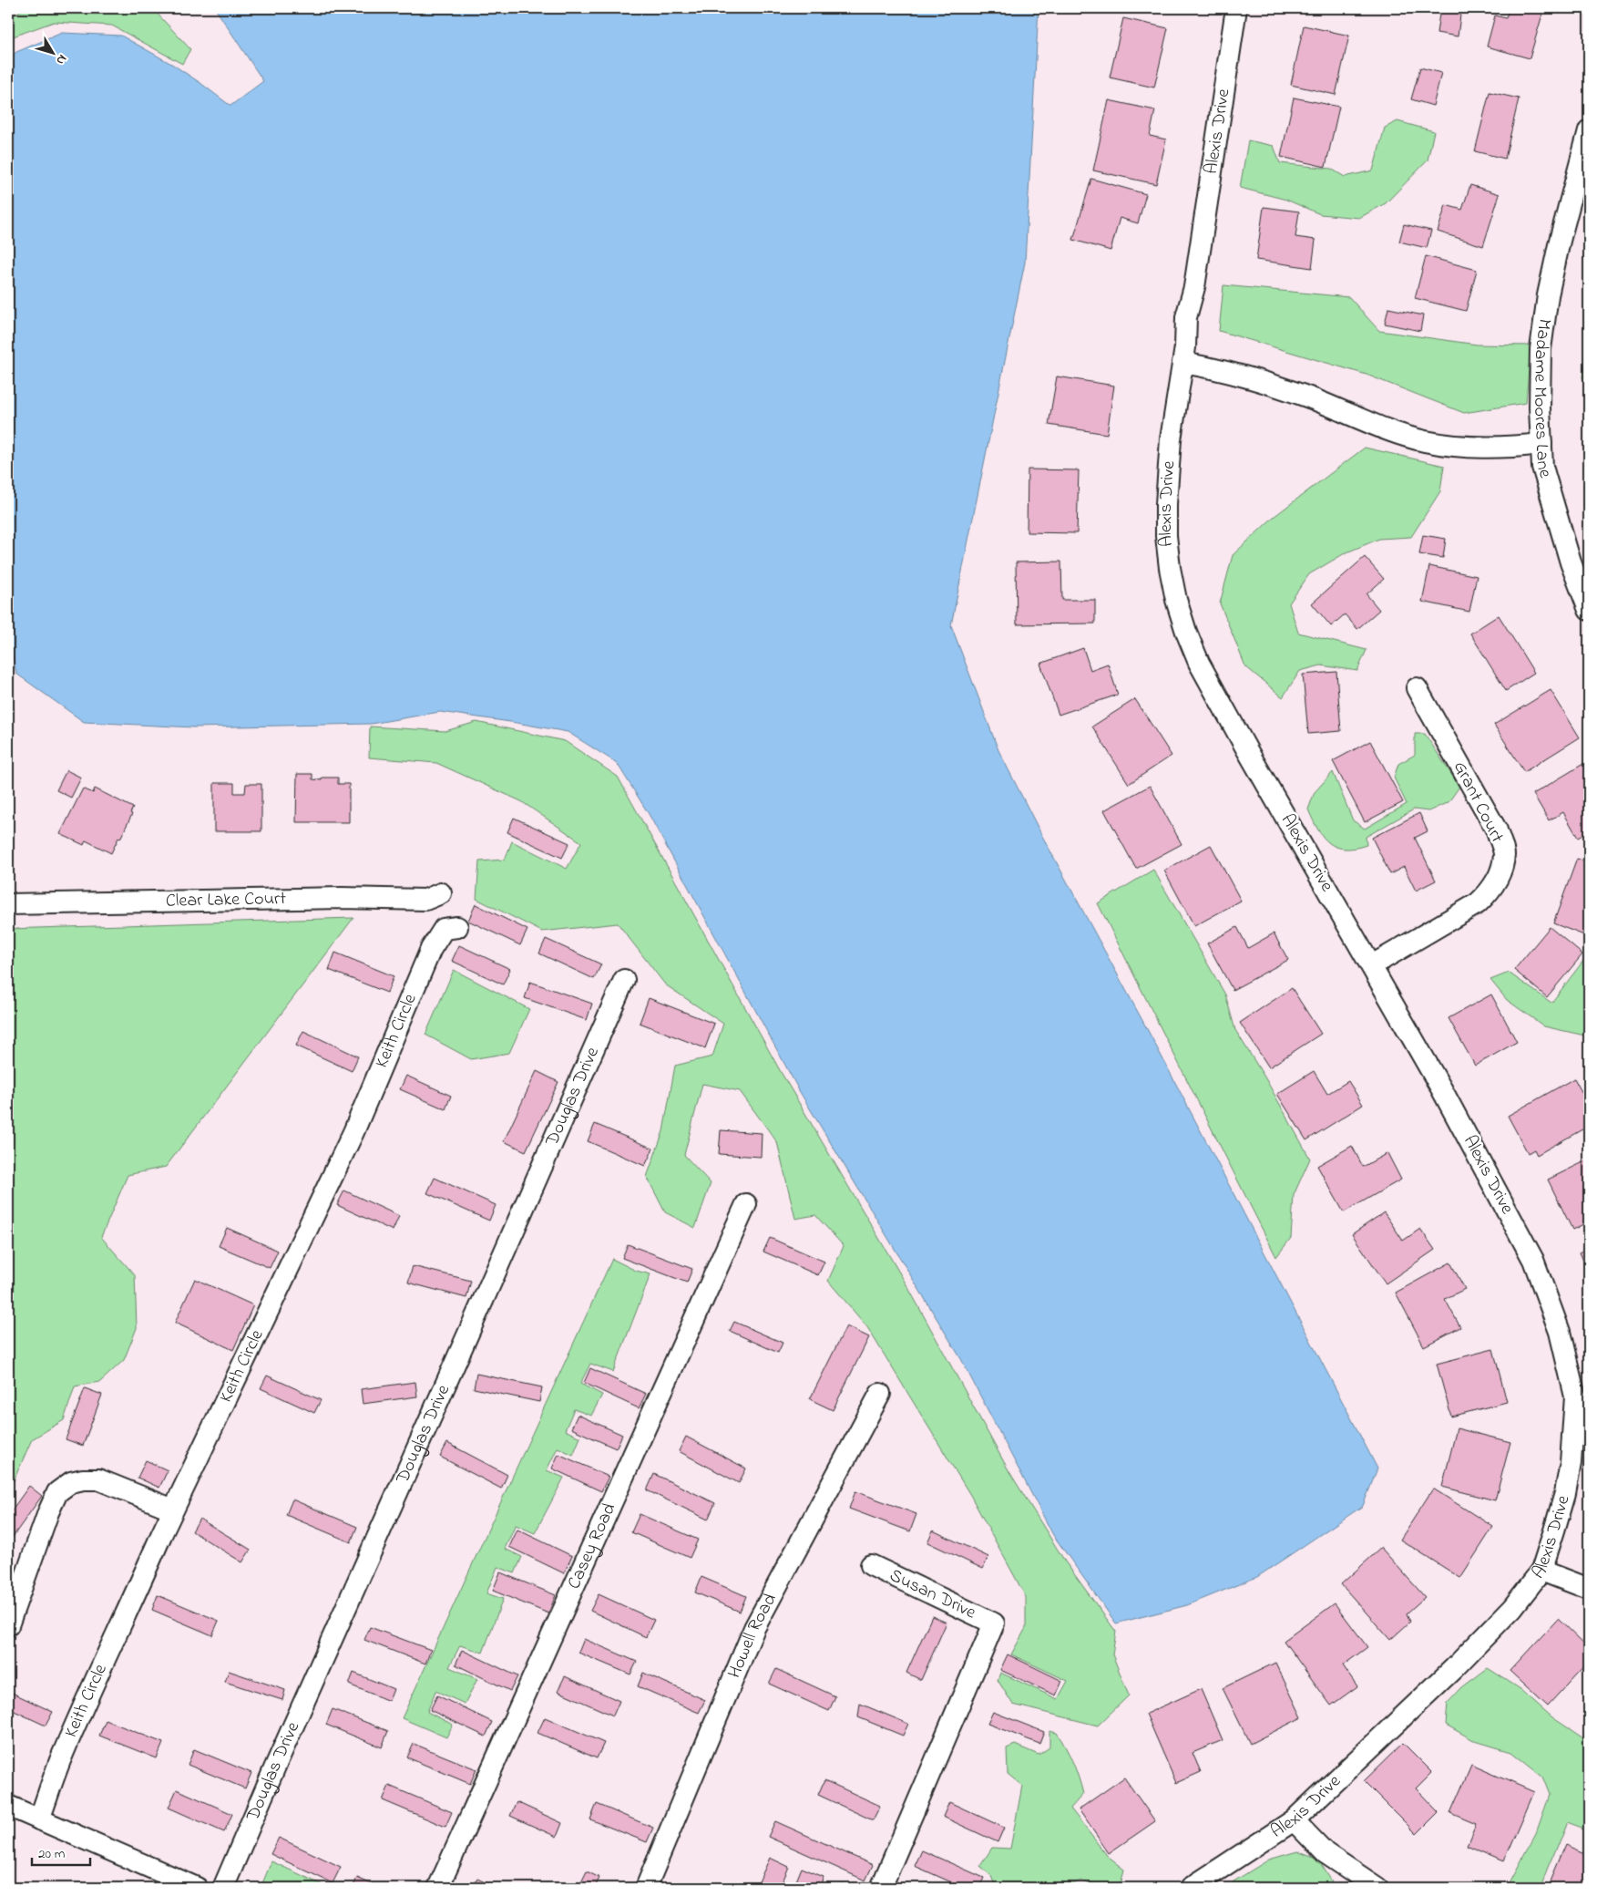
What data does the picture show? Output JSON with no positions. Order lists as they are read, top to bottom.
{
  "streets": {
    "street": [
      "Alexis Drive",
      "Madame Moores Lane",
      "Grant Court",
      "Clear Lake Court",
      "Keith Circle",
      "Douglas Drive",
      "Casey Road",
      "Susan Drive",
      "Howell Road"
    ]
  },
  "crossings": [
    ["Alexis Drive", "Grant Court"]
  ],
  "scale_bar": "20 m",
  "north": "bottom right"
}
